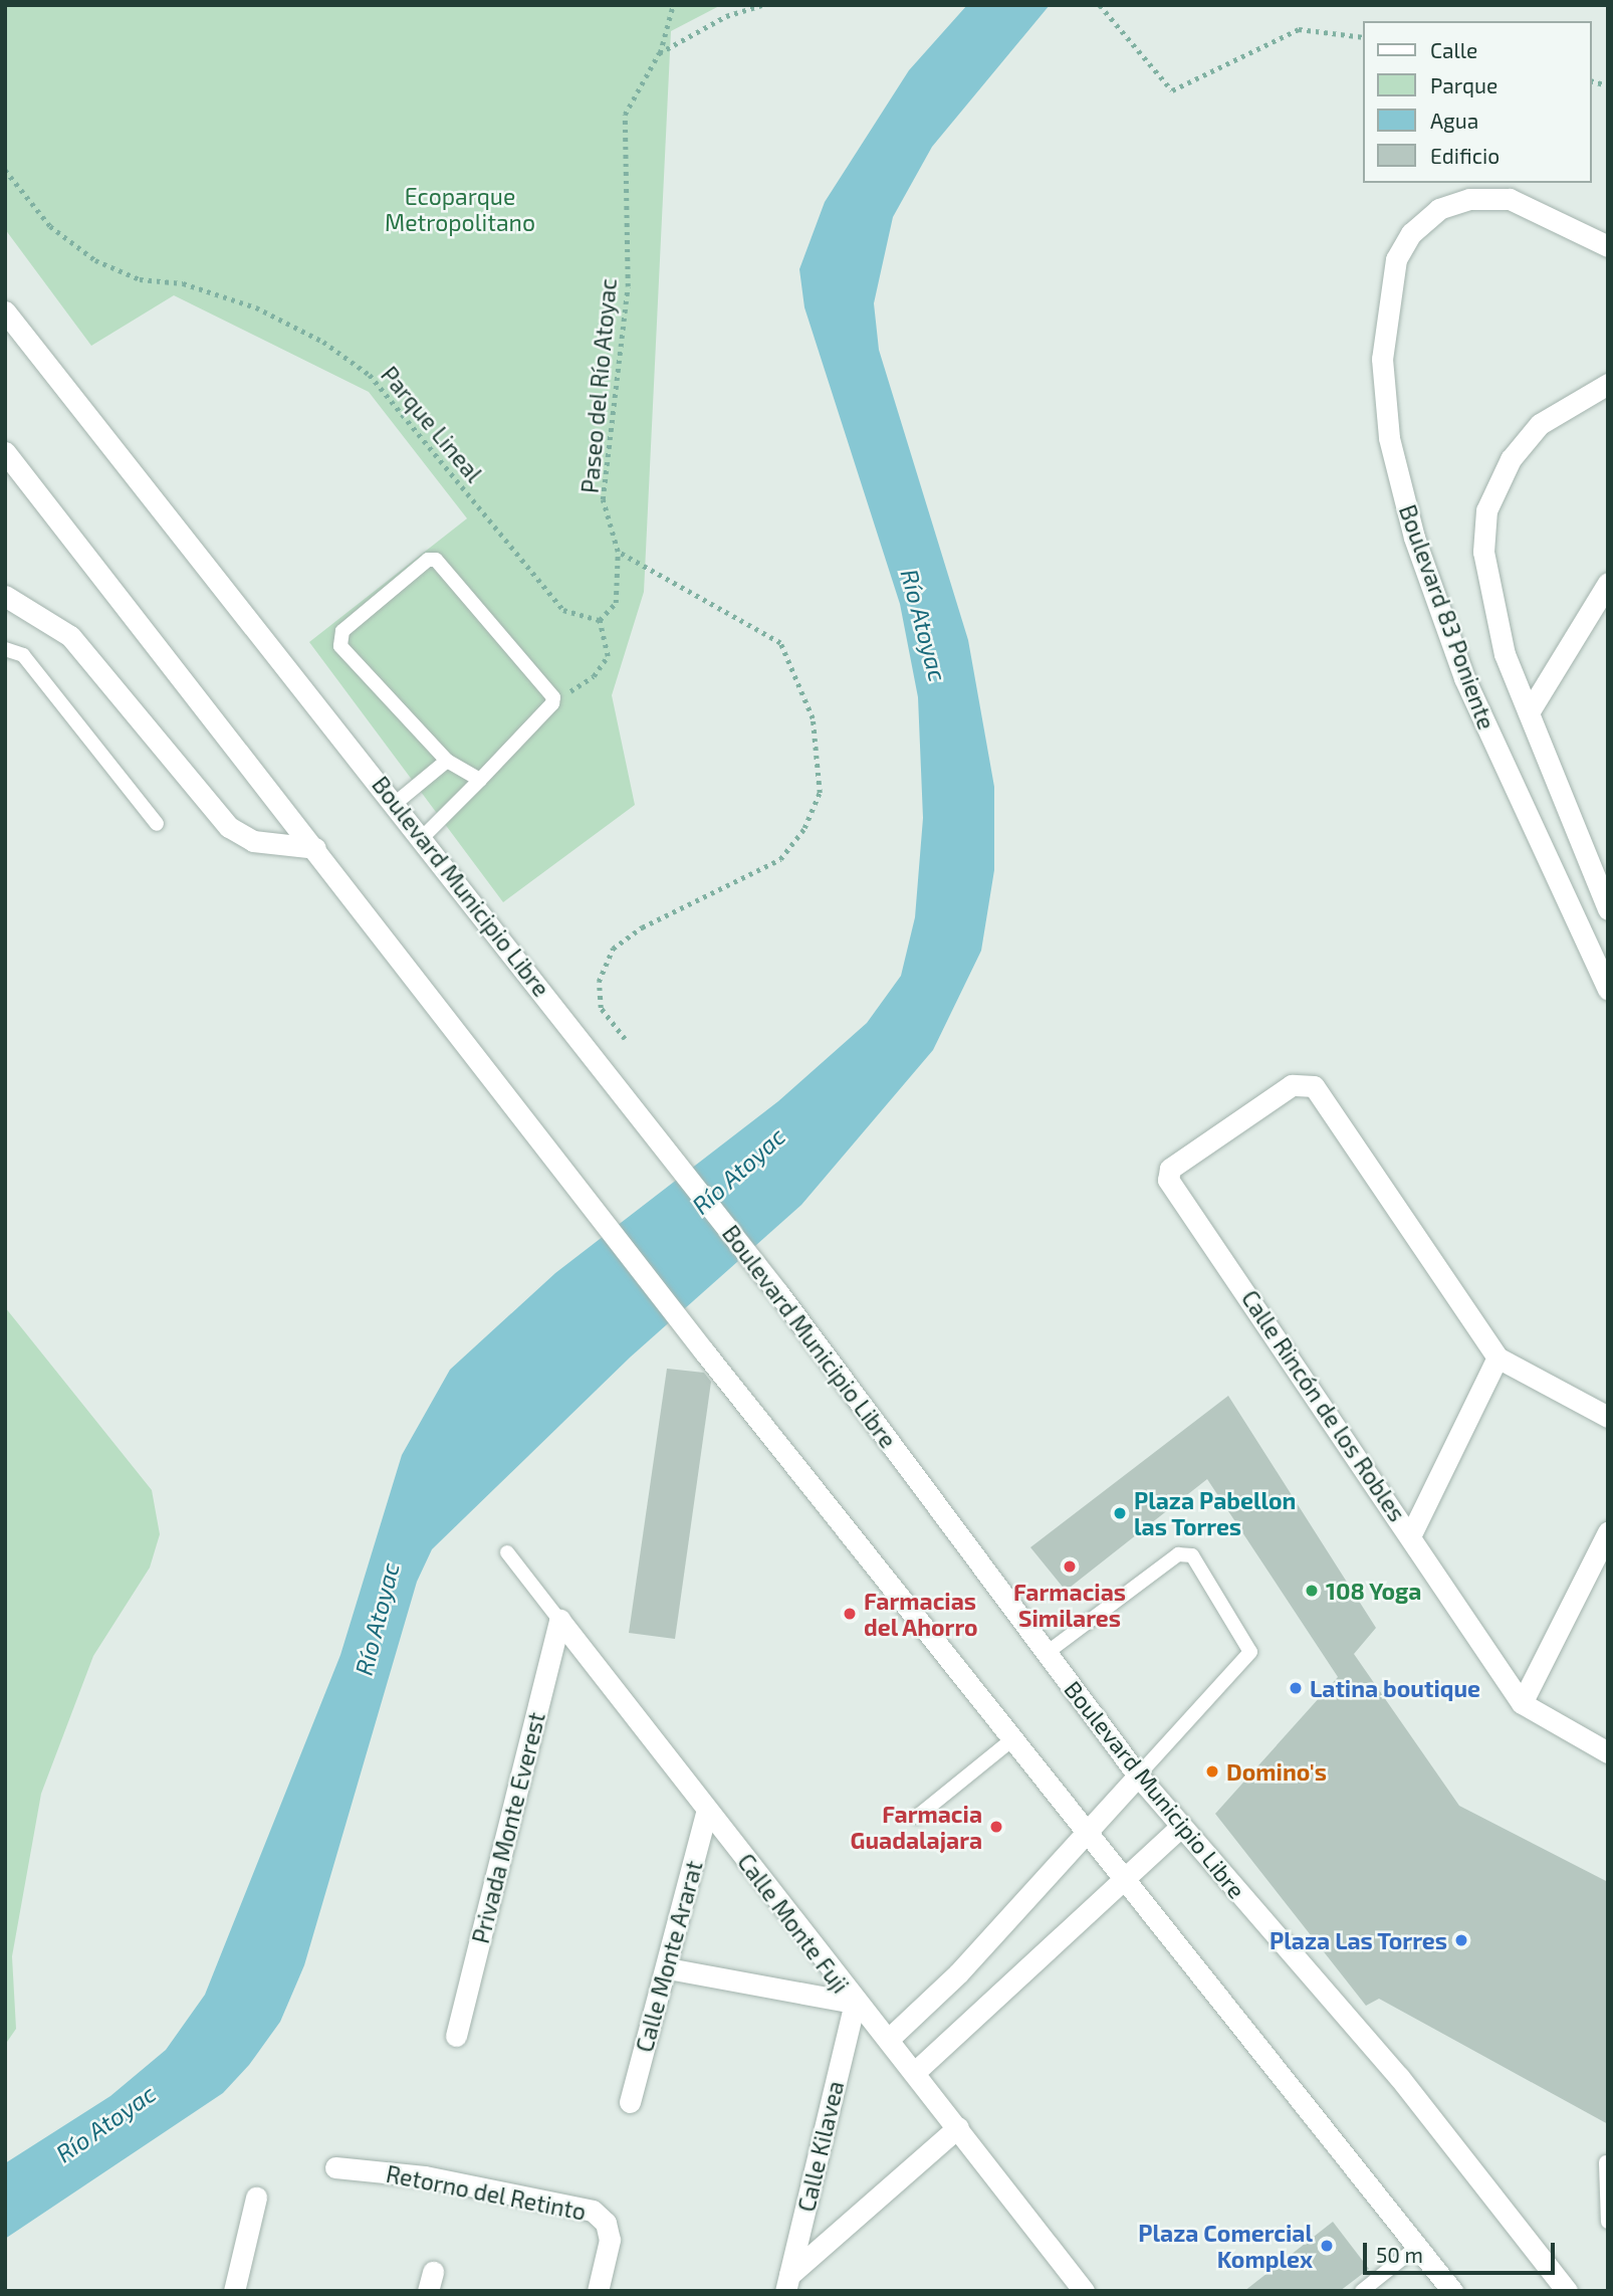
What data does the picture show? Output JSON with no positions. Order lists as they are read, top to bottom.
{
  "streets": {
    "street": [
      "Boulevard 83 Poniente",
      "Boulevard Municipio Libre",
      "Calle Rincón de los Robles",
      "Privada Monte Everest",
      "Calle Monte Fuji",
      "Calle Monte Ararat",
      "Calle Kilavea",
      "Retorno del Retinto"
    ],
    "path": ["Paseo del Río Atoyac", "Parque Lineal"]
  },
  "crossings": [
    ["Privada Monte Everest", "Calle Monte Fuji"],
    ["Calle Monte Fuji", "Calle Monte Ararat"],
    ["Calle Monte Fuji", "Calle Kilavea"]
  ],
  "water": ["Río Atoyac"],
  "parks": ["Ecoparque Metropolitano"],
  "places": [
    "Plaza Pabellon las Torres",
    "Farmacias Similares",
    "108 Yoga",
    "Farmacias del Ahorro",
    "Latina boutique",
    "Domino's",
    "Farmacia Guadalajara",
    "Plaza Las Torres",
    "Plaza Comercial Komplex"
  ],
  "legend": [
    "Calle",
    "Parque",
    "Agua",
    "Edificio"
  ],
  "scale_bar": "50 m"
}
